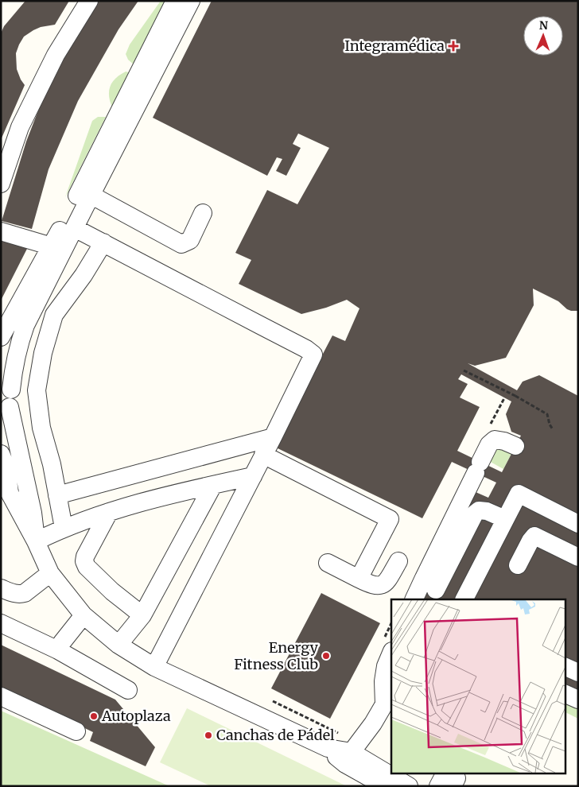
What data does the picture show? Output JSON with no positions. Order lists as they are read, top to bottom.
{
  "places": {
    "health": ["Integramédica"],
    "other": ["Energy Fitness Club", "Autoplaza", "Canchas de Pádel"]
  },
  "north": "top"
}
